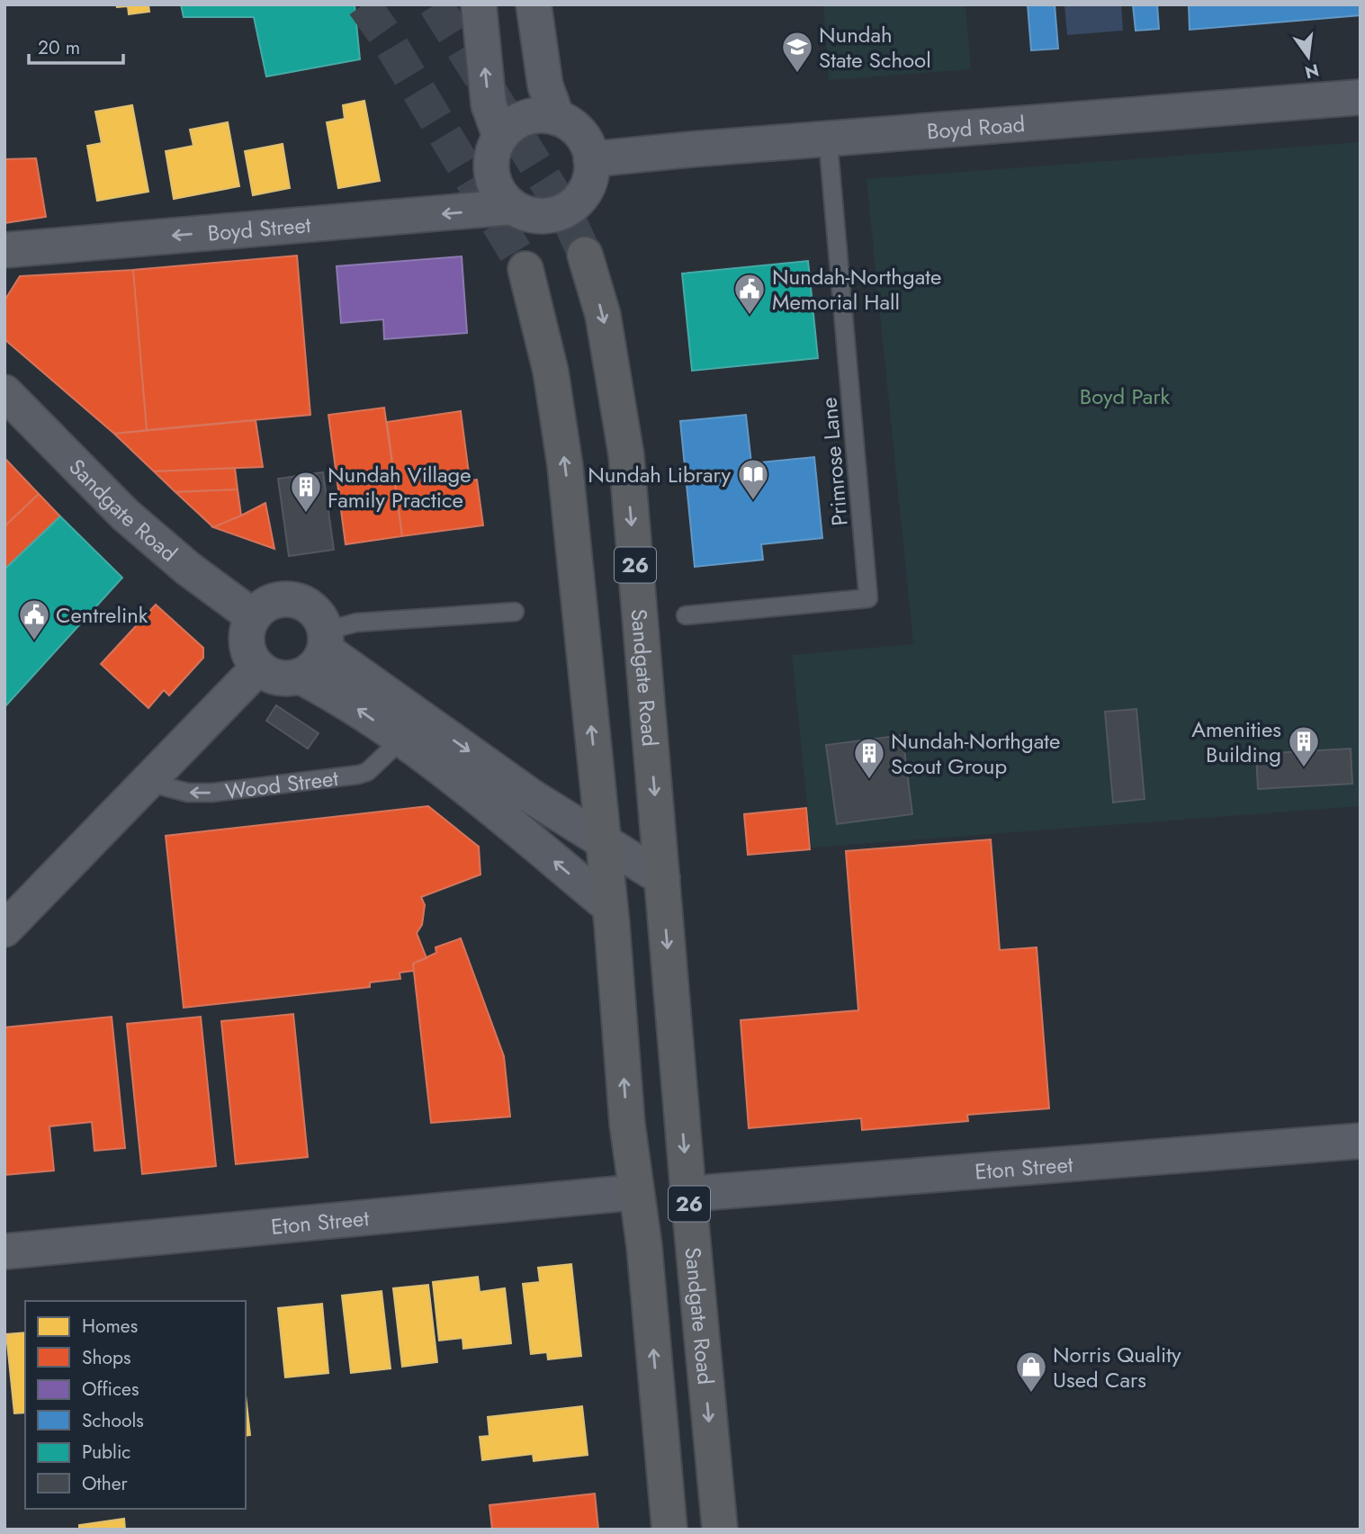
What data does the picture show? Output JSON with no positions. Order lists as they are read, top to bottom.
{
  "streets": {
    "highway": ["Sandgate Road", "26"],
    "street": ["Boyd Road", "Boyd Street", "Eton Street"],
    "lane": ["Primrose Lane", "Wood Street"]
  },
  "crossings": [
    ["Boyd Road", "Boyd Street"],
    ["Boyd Road", "Primrose Lane"],
    ["Sandgate Road", "Eton Street"],
    ["26", "Eton Street"]
  ],
  "one_way": ["Boyd Street", "Wood Street"],
  "parks": ["Boyd Park"],
  "places": {
    "school or university": ["Nundah State School"],
    "public building": ["Nundah-Northgate Memorial Hall", "Centrelink"],
    "library": ["Nundah Library"],
    "building": ["Nundah Village Family Practice", "Amenities Building", "Nundah-Northgate Scout Group"],
    "shop": ["Norris Quality Used Cars"]
  },
  "legend": [
    "Homes",
    "Shops",
    "Offices",
    "Schools",
    "Public",
    "Other"
  ],
  "scale_bar": "20 m",
  "north": "bottom"
}
